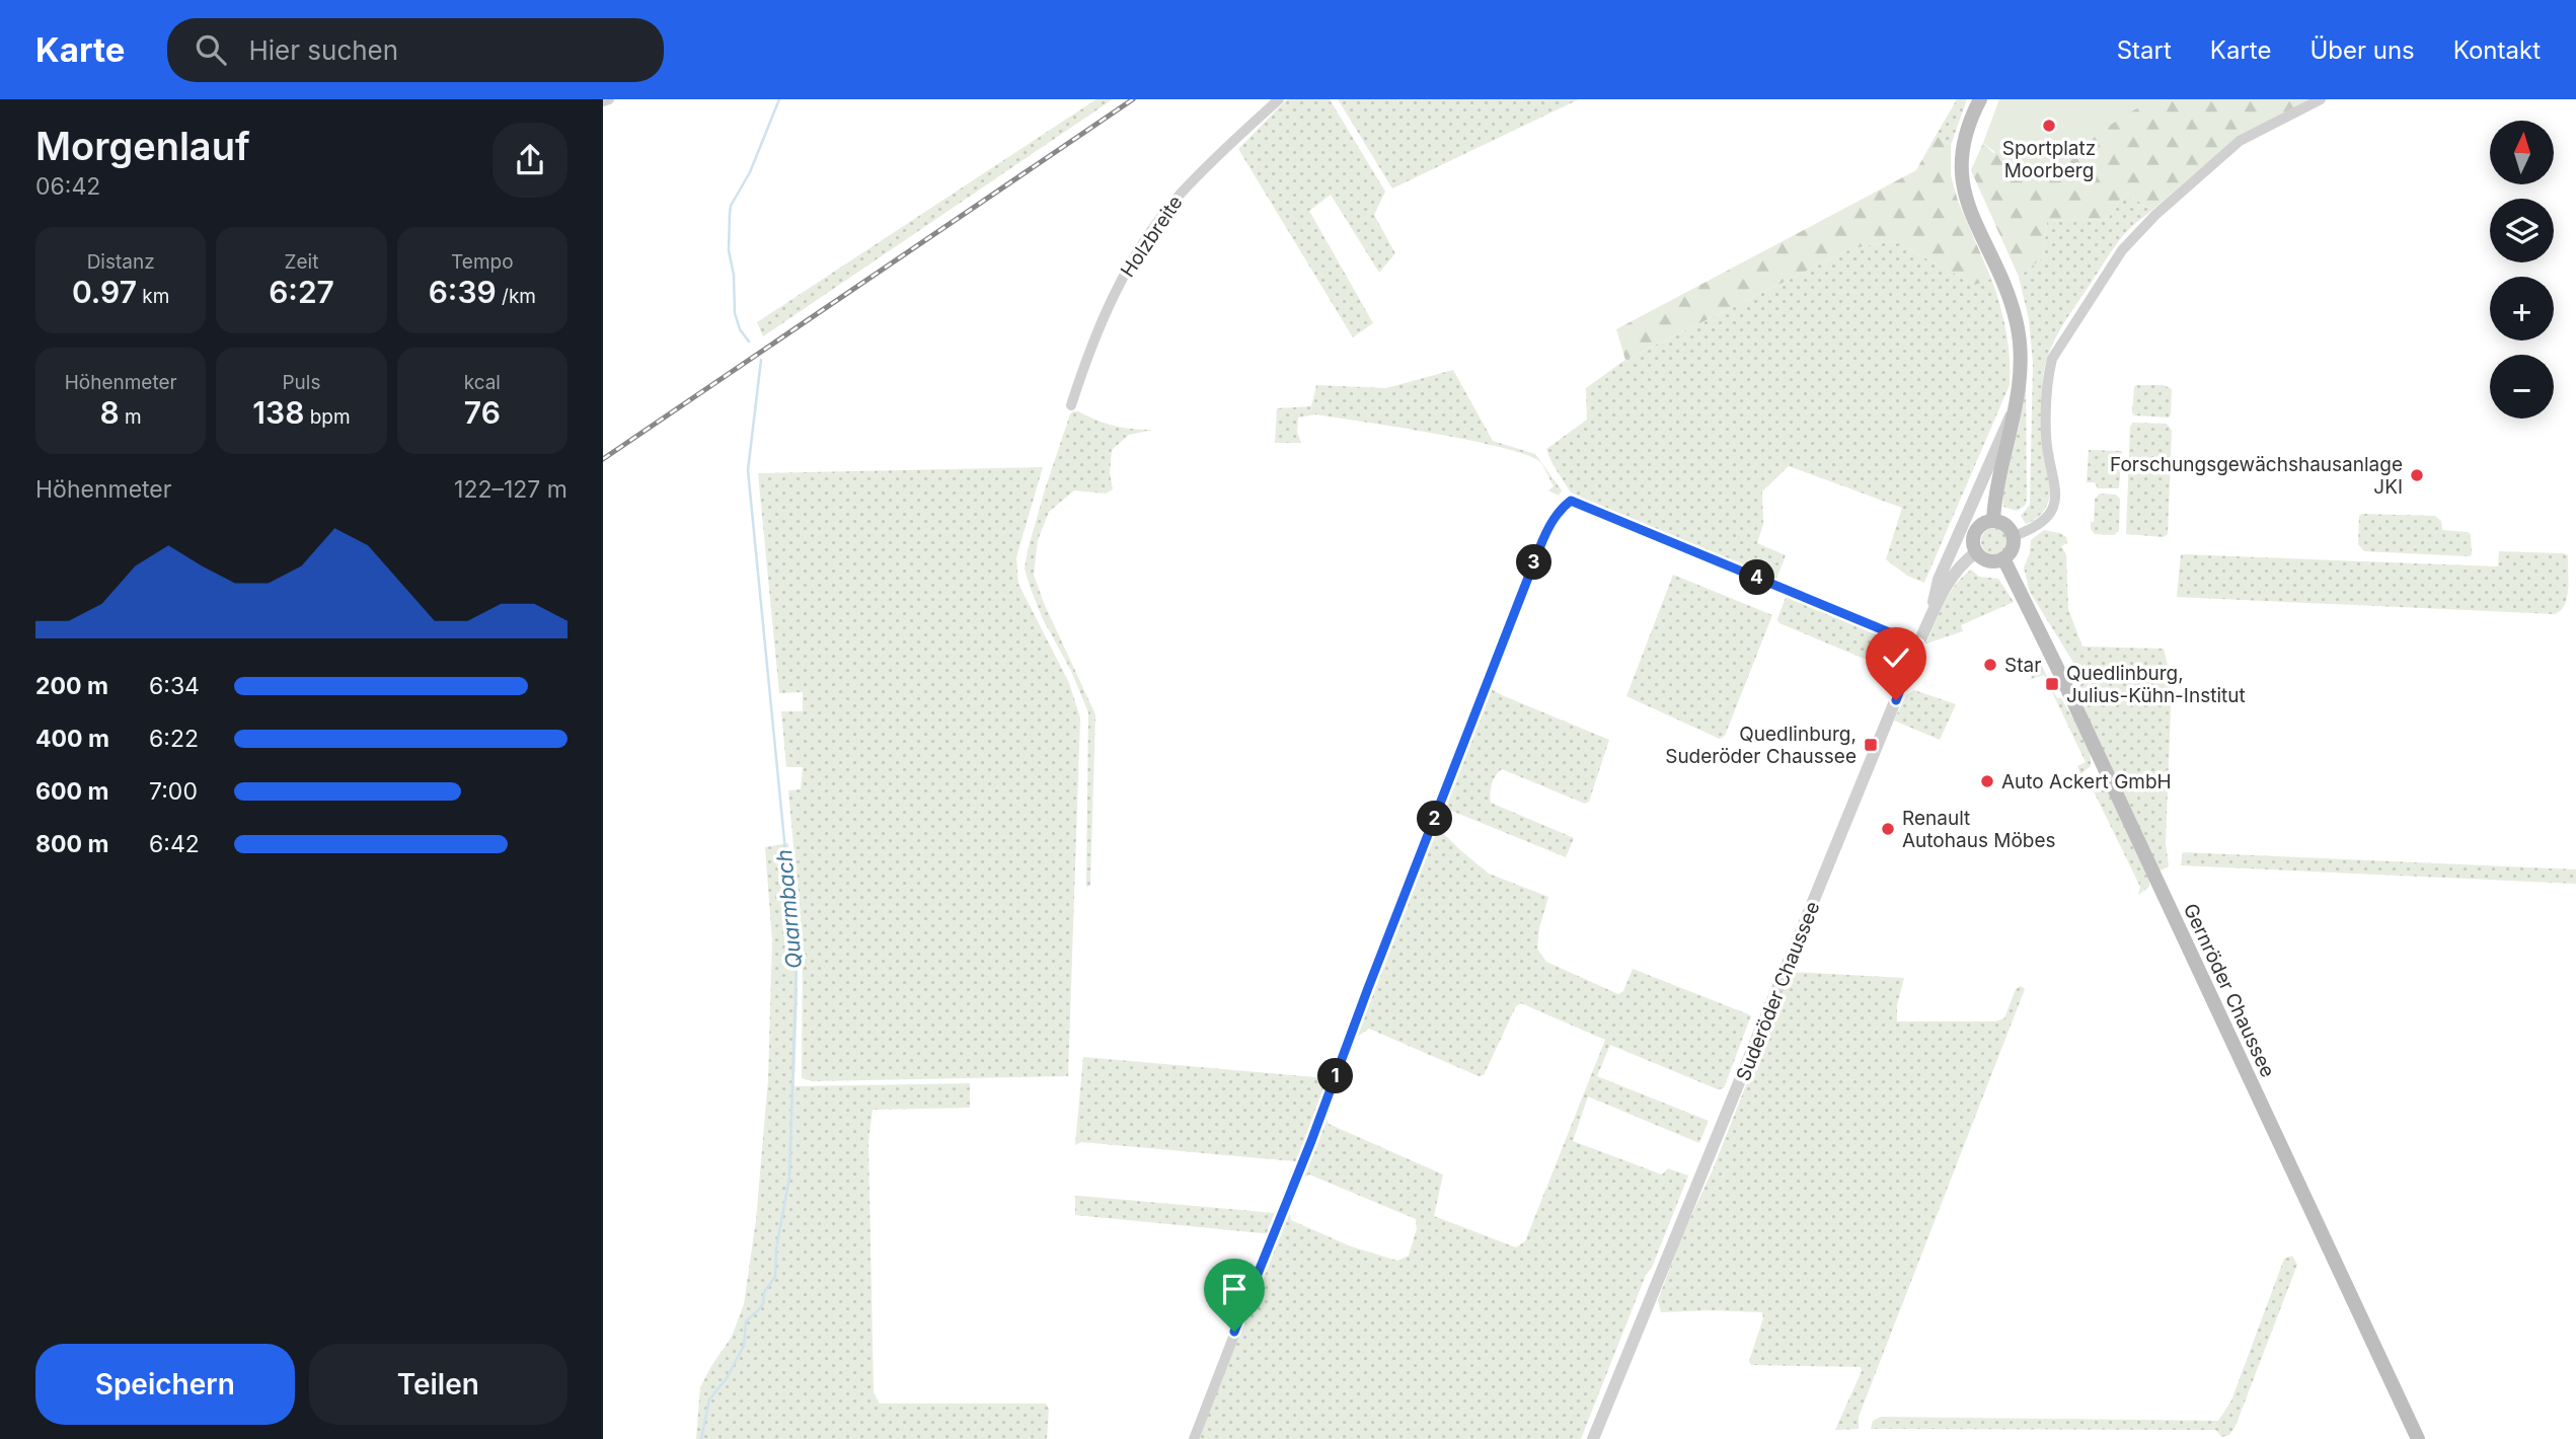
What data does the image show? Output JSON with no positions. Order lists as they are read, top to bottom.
{
  "streets": {
    "main road": ["Gernröder Chaussee"],
    "street": ["Holzbreite", "Suderöder Chaussee"]
  },
  "crossings": [
    ["Gernröder Chaussee", "Suderöder Chaussee"]
  ],
  "water": ["Quarmbach"],
  "places": {
    "other": [
      "Sportplatz Moorberg",
      "Forschungsgewächshausanlage JKI",
      "Star",
      "Auto Ackert GmbH",
      "Renault Autohaus Möbes"
    ],
    "transit": ["Quedlinburg, Julius-Kühn-Institut", "Quedlinburg, Suderöder Chaussee"]
  },
  "north": "top",
  "page": {
    "header": "Karte",
    "search": "Hier suchen",
    "nav": [
      "Start",
      "Karte",
      "Über uns",
      "Kontakt"
    ],
    "heading": ["Morgenlauf", "06:42"],
    "map_buttons": ["+", "−"],
    "stats": [
      ["Distanz", "0.97 km"],
      ["Zeit", "6:27"],
      ["Tempo", "6:39 /km"],
      ["Höhenmeter", "8 m"],
      ["Puls", "138 bpm"],
      ["kcal", "76"]
    ],
    "chart": ["Höhenmeter", "122–127 m"],
    "pins": [
      "3",
      "4",
      "2",
      "1"
    ],
    "list": [
      {
        "name": "200 m",
        "note": "6:34"
      },
      {
        "name": "400 m",
        "note": "6:22"
      },
      {
        "name": "600 m",
        "note": "7:00"
      },
      {
        "name": "800 m",
        "note": "6:42"
      }
    ],
    "buttons": ["Speichern", "Teilen"]
  }
}
